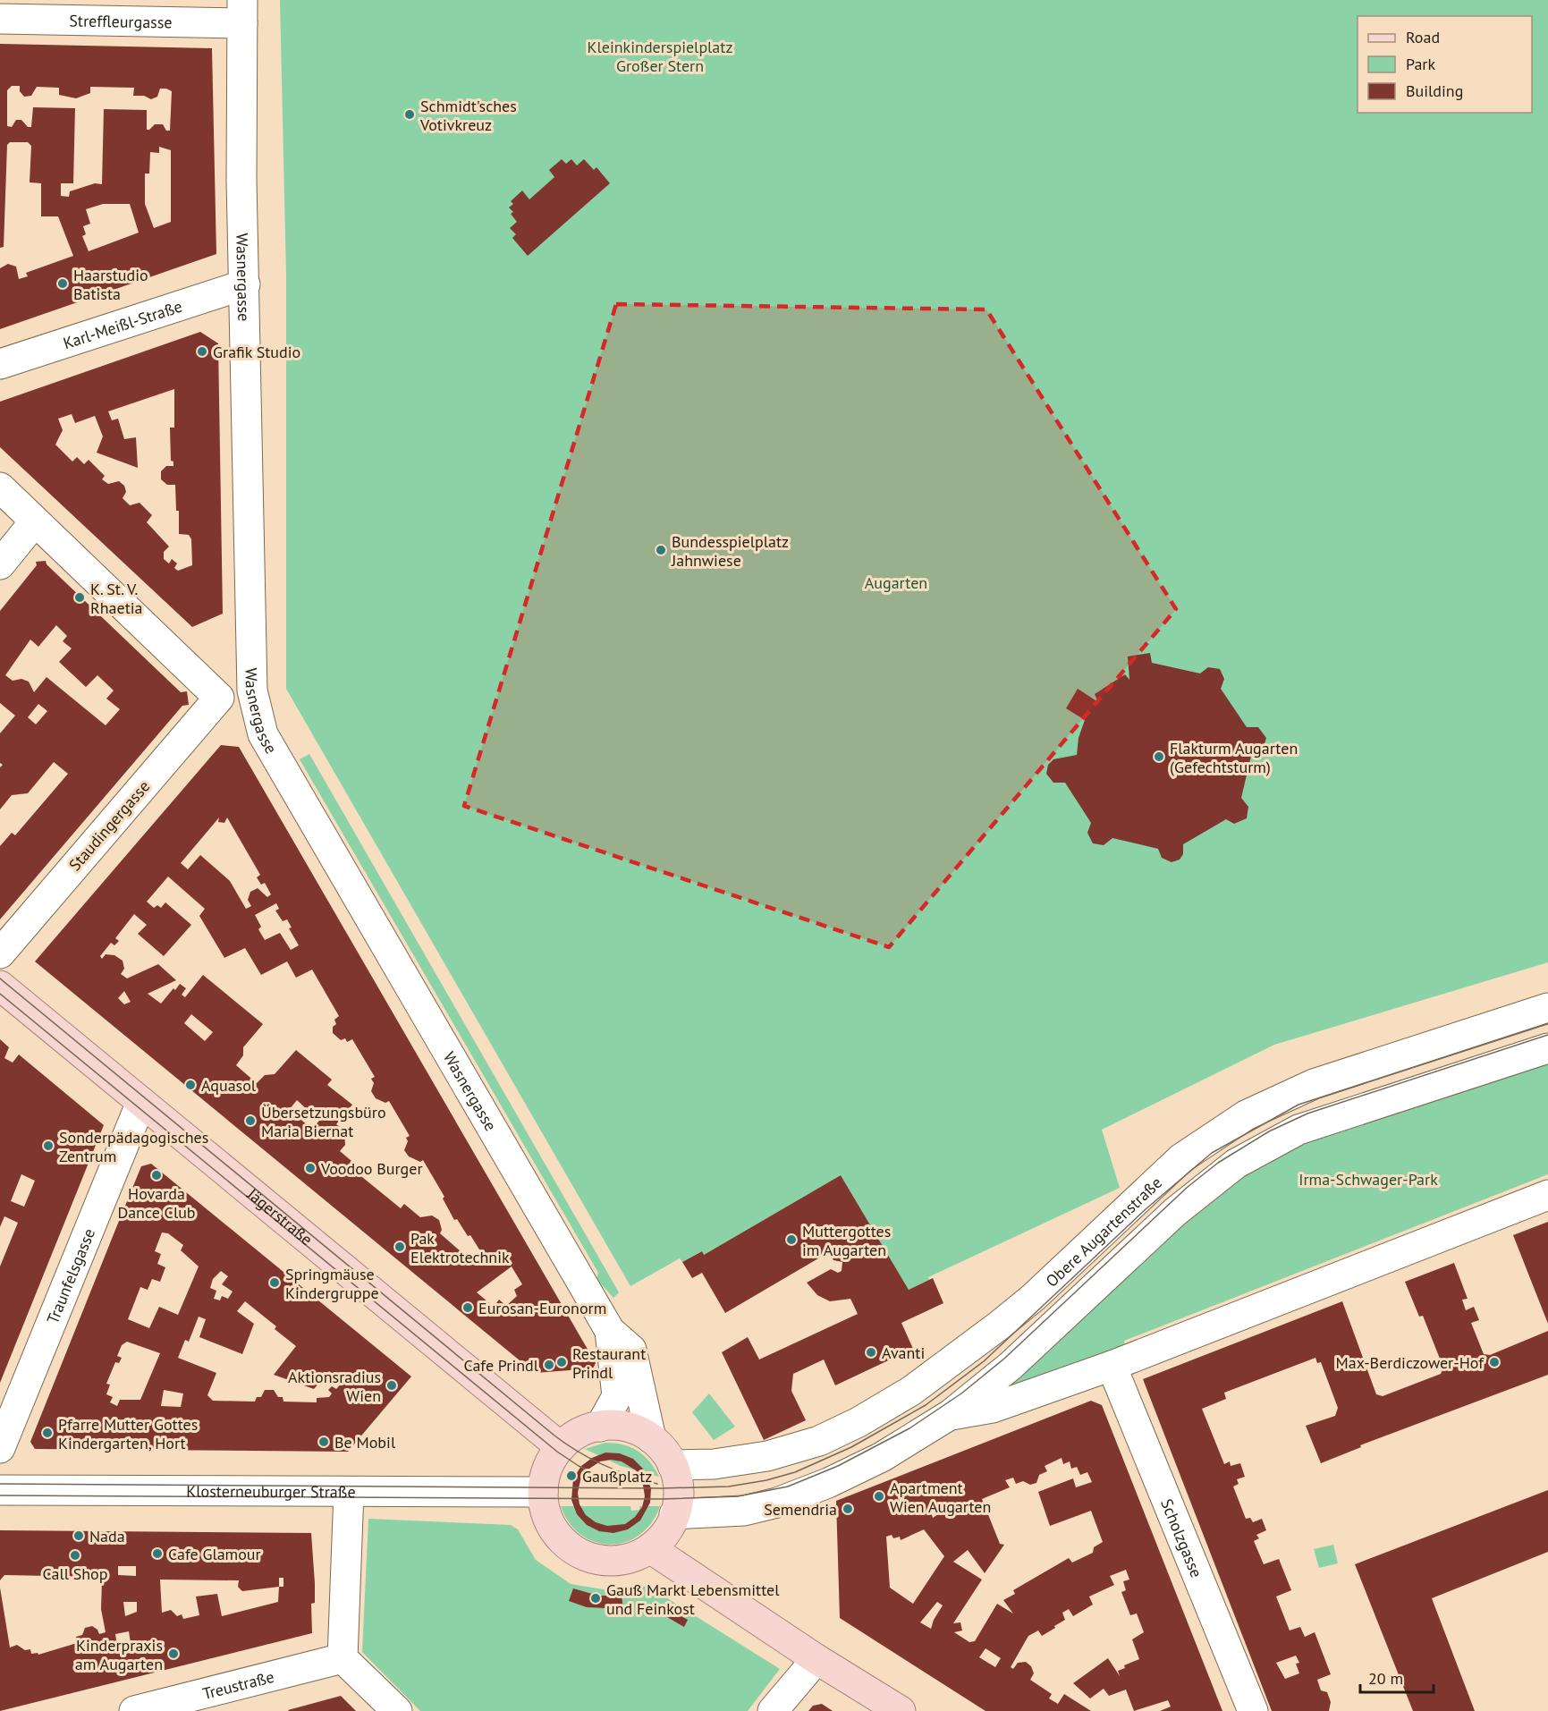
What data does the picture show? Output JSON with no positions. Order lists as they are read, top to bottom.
{
  "streets": {
    "main road": ["Jägerstraße"],
    "street": [
      "Streffleurgasse",
      "Wasnergasse",
      "Karl-Meißl-Straße",
      "Staudingergasse",
      "Obere Augartenstraße",
      "Traunfelsgasse",
      "Klosterneuburger Straße",
      "Scholzgasse",
      "Treustraße"
    ]
  },
  "crossings": [
    ["Streffleurgasse", "Wasnergasse"],
    ["Wasnergasse", "Karl-Meißl-Straße"],
    ["Wasnergasse", "Jägerstraße"],
    ["Wasnergasse", "Obere Augartenstraße"],
    ["Wasnergasse", "Klosterneuburger Straße"],
    ["Jägerstraße", "Obere Augartenstraße"],
    ["Jägerstraße", "Traunfelsgasse"],
    ["Jägerstraße", "Klosterneuburger Straße"],
    ["Obere Augartenstraße", "Klosterneuburger Straße"]
  ],
  "parks": ["Kleinkinderspielplatz Großer Stern", "Augarten", "Irma-Schwager-Park"],
  "places": [
    "Schmidt'sches Votivkreuz",
    "Haarstudio Batista",
    "Grafik Studio",
    "Bundesspielplatz Jahnwiese",
    "K. St. V. Rhaetia",
    "Flakturm Augarten (Gefechtsturm)",
    "Aquasol",
    "Übersetzungsbüro Maria Biernat",
    "Sonderpädagogisches Zentrum",
    "Voodoo Burger",
    "Hovarda Dance Club",
    "Muttergottes im Augarten",
    "Pak Elektrotechnik",
    "Springmäuse Kindergruppe",
    "Eurosan-Euronorm",
    "Avanti",
    "Restaurant Prindl",
    "Max-Berdiczower-Hof",
    "Cafe Prindl",
    "Aktionsradius Wien",
    "Pfarre Mutter Gottes Kindergarten, Hort",
    "Be Mobil",
    "Gaußplatz",
    "Apartment Wien Augarten",
    "Semendria",
    "Nada",
    "Cafe Glamour",
    "Call Shop",
    "Gauß Markt Lebensmittel und Feinkost",
    "Kinderpraxis am Augarten"
  ],
  "legend": ["Road", "Park", "Building"],
  "scale_bar": "20 m"
}
